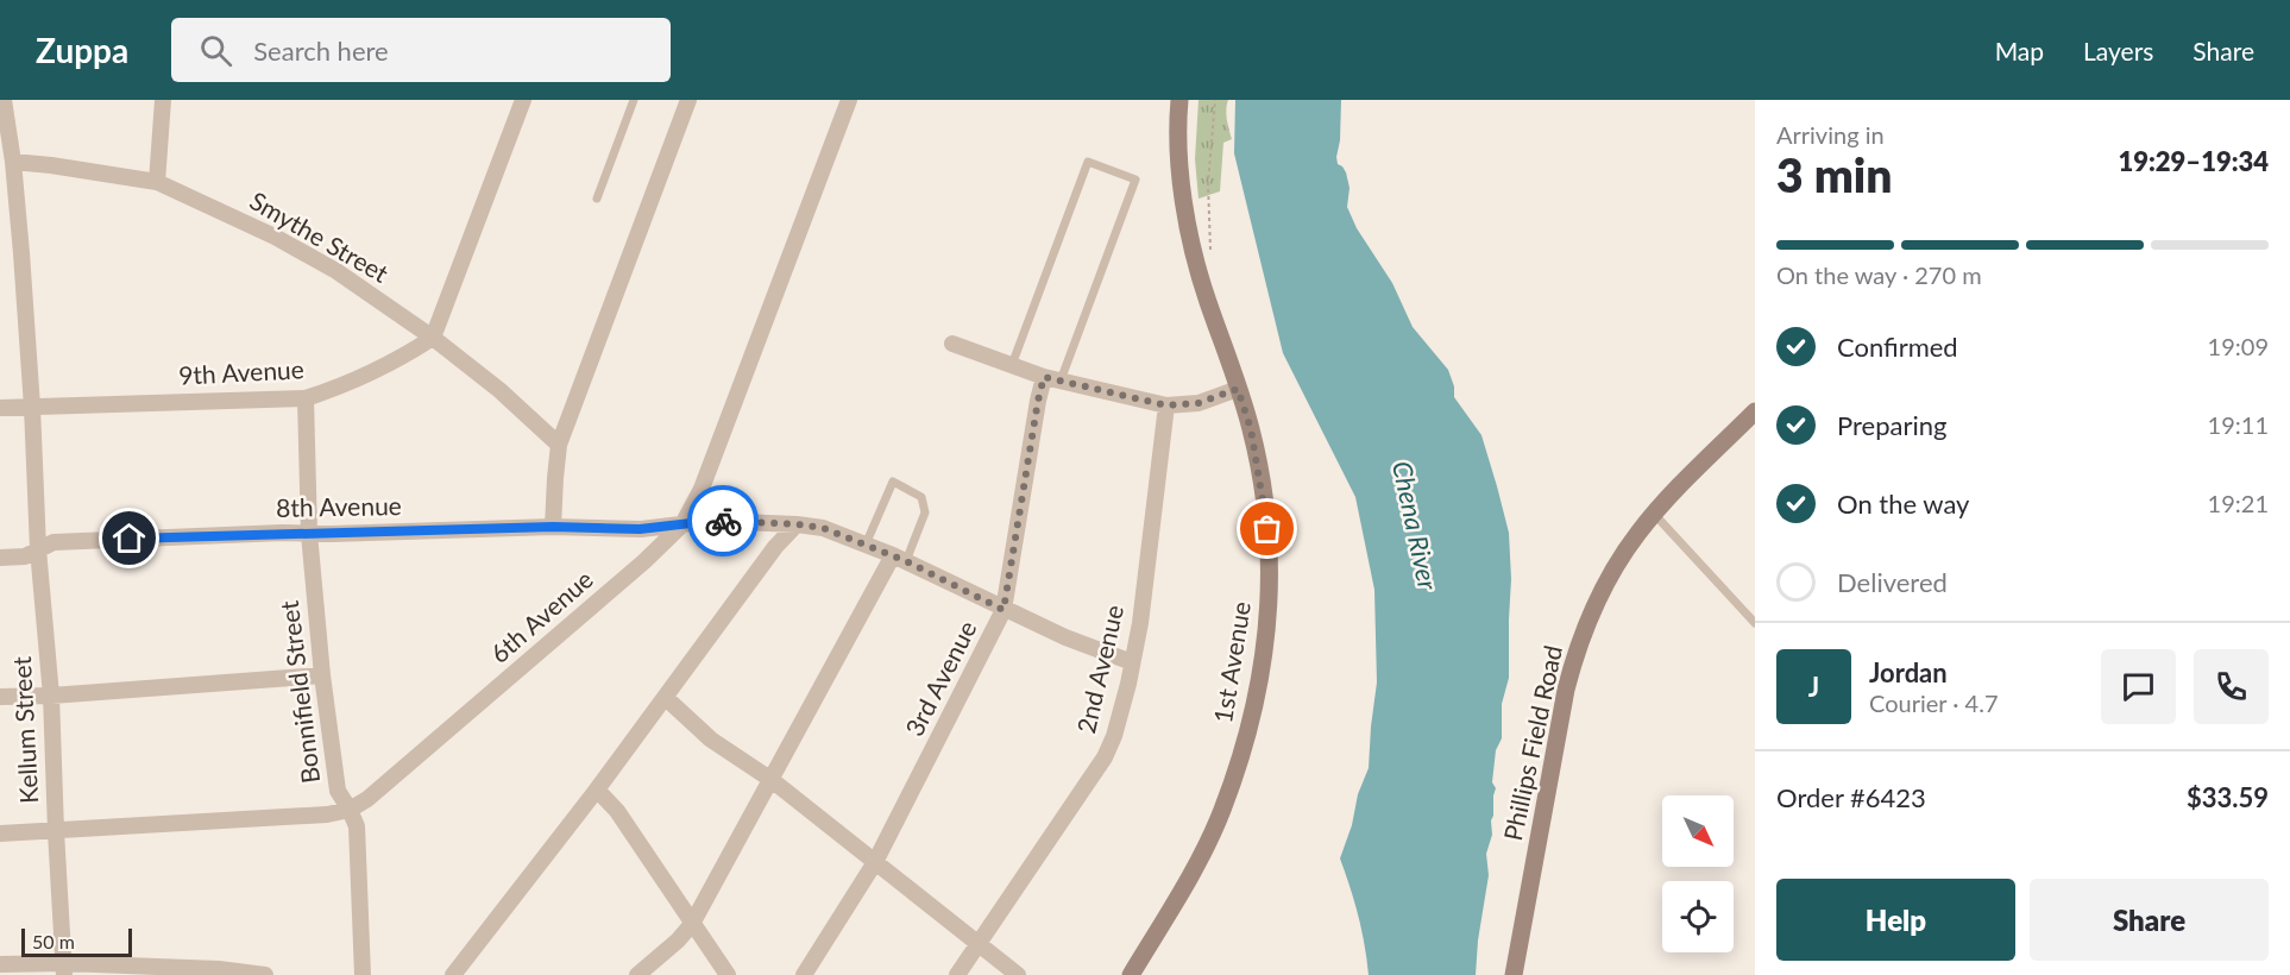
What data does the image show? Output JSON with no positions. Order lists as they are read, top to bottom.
{
  "streets": {
    "street": [
      "Smythe Street",
      "9th Avenue",
      "8th Avenue",
      "6th Avenue",
      "1st Avenue",
      "2nd Avenue",
      "3rd Avenue",
      "Bonnifield Street",
      "Kellum Street",
      "Phillips Field Road"
    ]
  },
  "crossings": [
    ["Smythe Street", "9th Avenue"],
    ["Smythe Street", "Kellum Street"],
    ["9th Avenue", "Bonnifield Street"],
    ["9th Avenue", "Kellum Street"],
    ["8th Avenue", "6th Avenue"],
    ["8th Avenue", "2nd Avenue"],
    ["8th Avenue", "3rd Avenue"],
    ["8th Avenue", "Bonnifield Street"],
    ["8th Avenue", "Kellum Street"],
    ["6th Avenue", "Bonnifield Street"],
    ["6th Avenue", "Kellum Street"]
  ],
  "water": ["Chena River"],
  "scale_bar": "50 m",
  "north": "bottom right",
  "page": {
    "header": "Zuppa",
    "search": "Search here",
    "nav": ["Map", "Layers", "Share"],
    "heading": ["3 min", "Arriving in", "19:29–19:34"],
    "panel": [
      "Jordan",
      "Courier · 4.7",
      "Order #6423",
      "$33.59"
    ],
    "bar": "On the way · 270 m",
    "list": [
      ["Confirmed", "19:09"],
      ["Preparing", "19:11"],
      ["On the way", "19:21"],
      "Delivered"
    ],
    "round": "J",
    "buttons": ["Help", "Share"],
    "scale": "50 m"
  }
}
